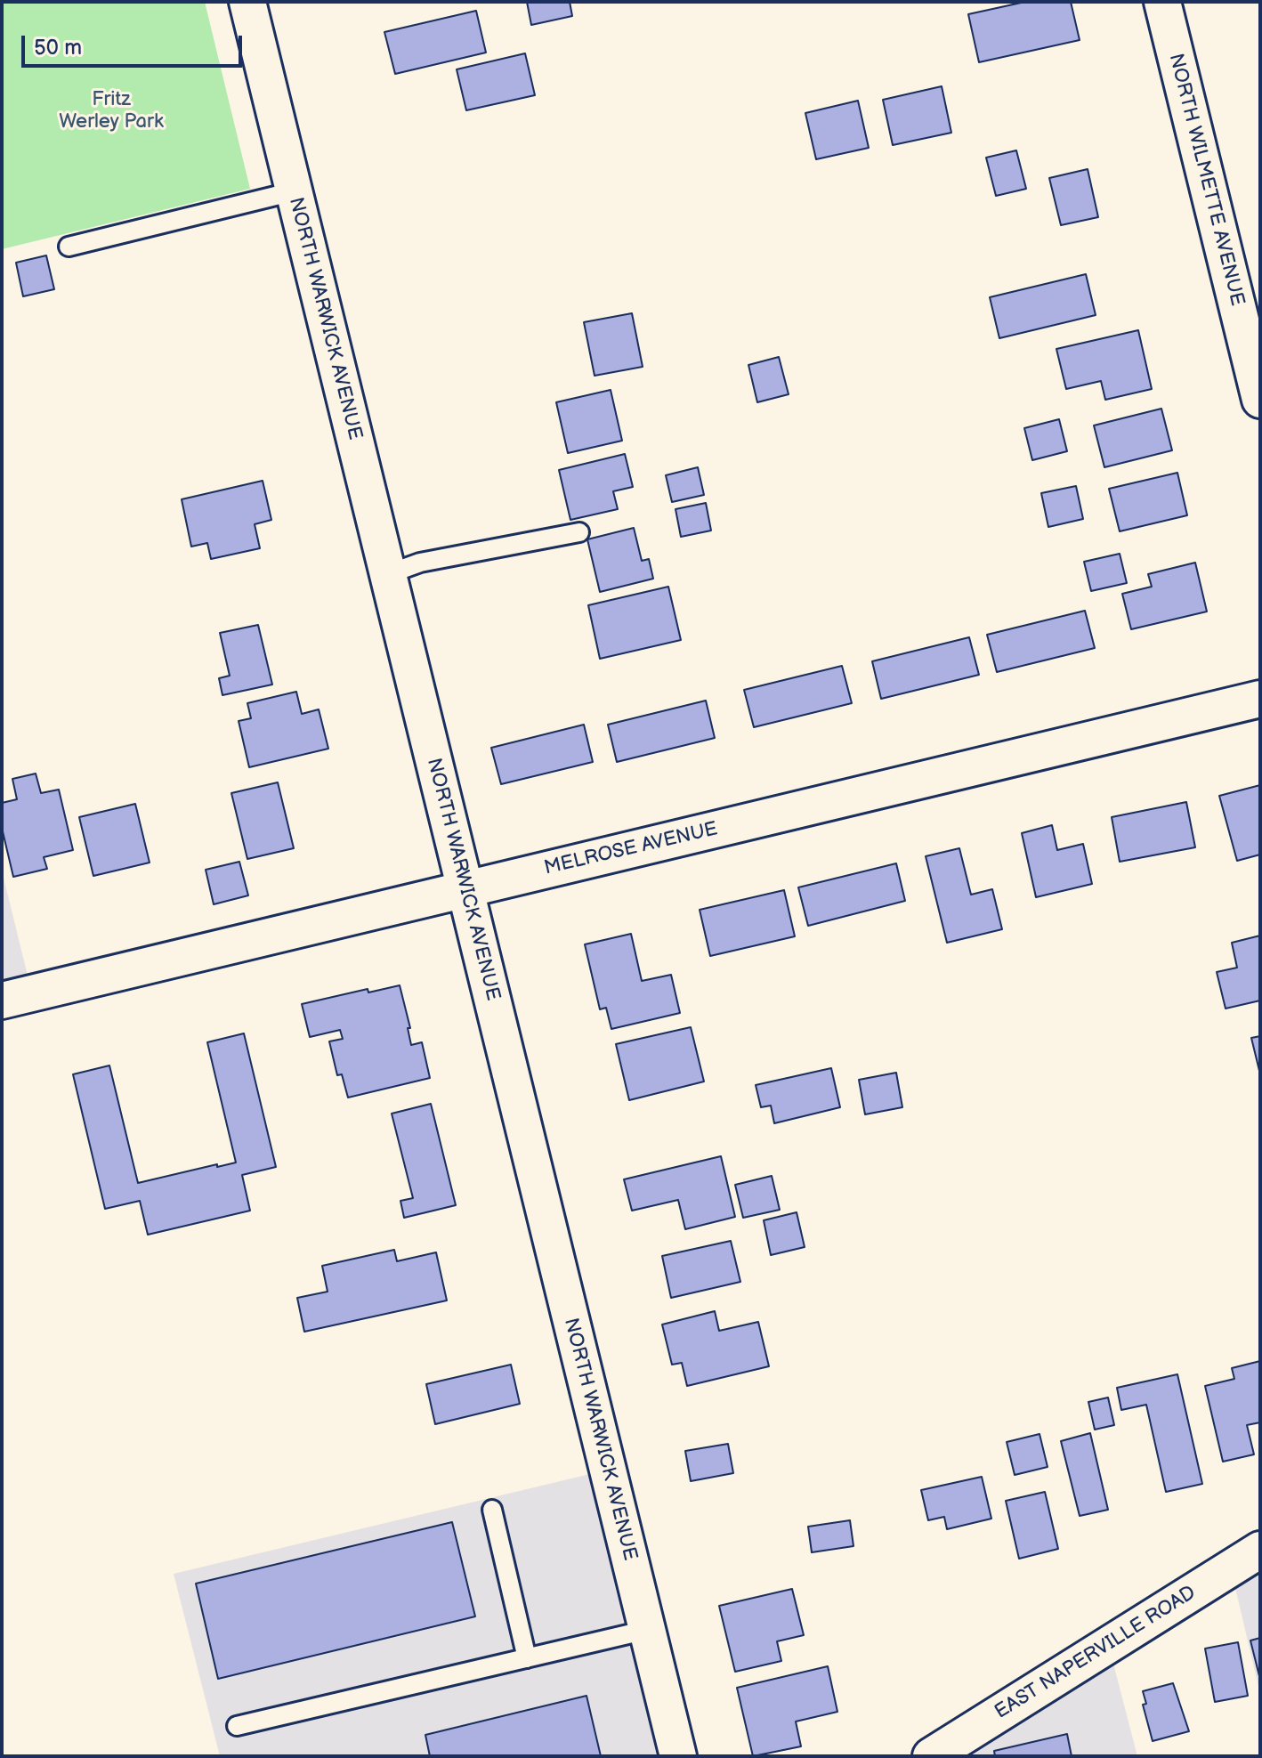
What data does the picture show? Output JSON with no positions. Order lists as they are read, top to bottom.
{
  "streets": {
    "street": [
      "NORTH WILMETTE AVENUE",
      "NORTH WARWICK AVENUE",
      "MELROSE AVENUE",
      "EAST NAPERVILLE ROAD"
    ]
  },
  "crossings": [
    ["NORTH WARWICK AVENUE", "MELROSE AVENUE"]
  ],
  "parks": ["Fritz Werley Park"],
  "scale_bar": "50 m"
}
